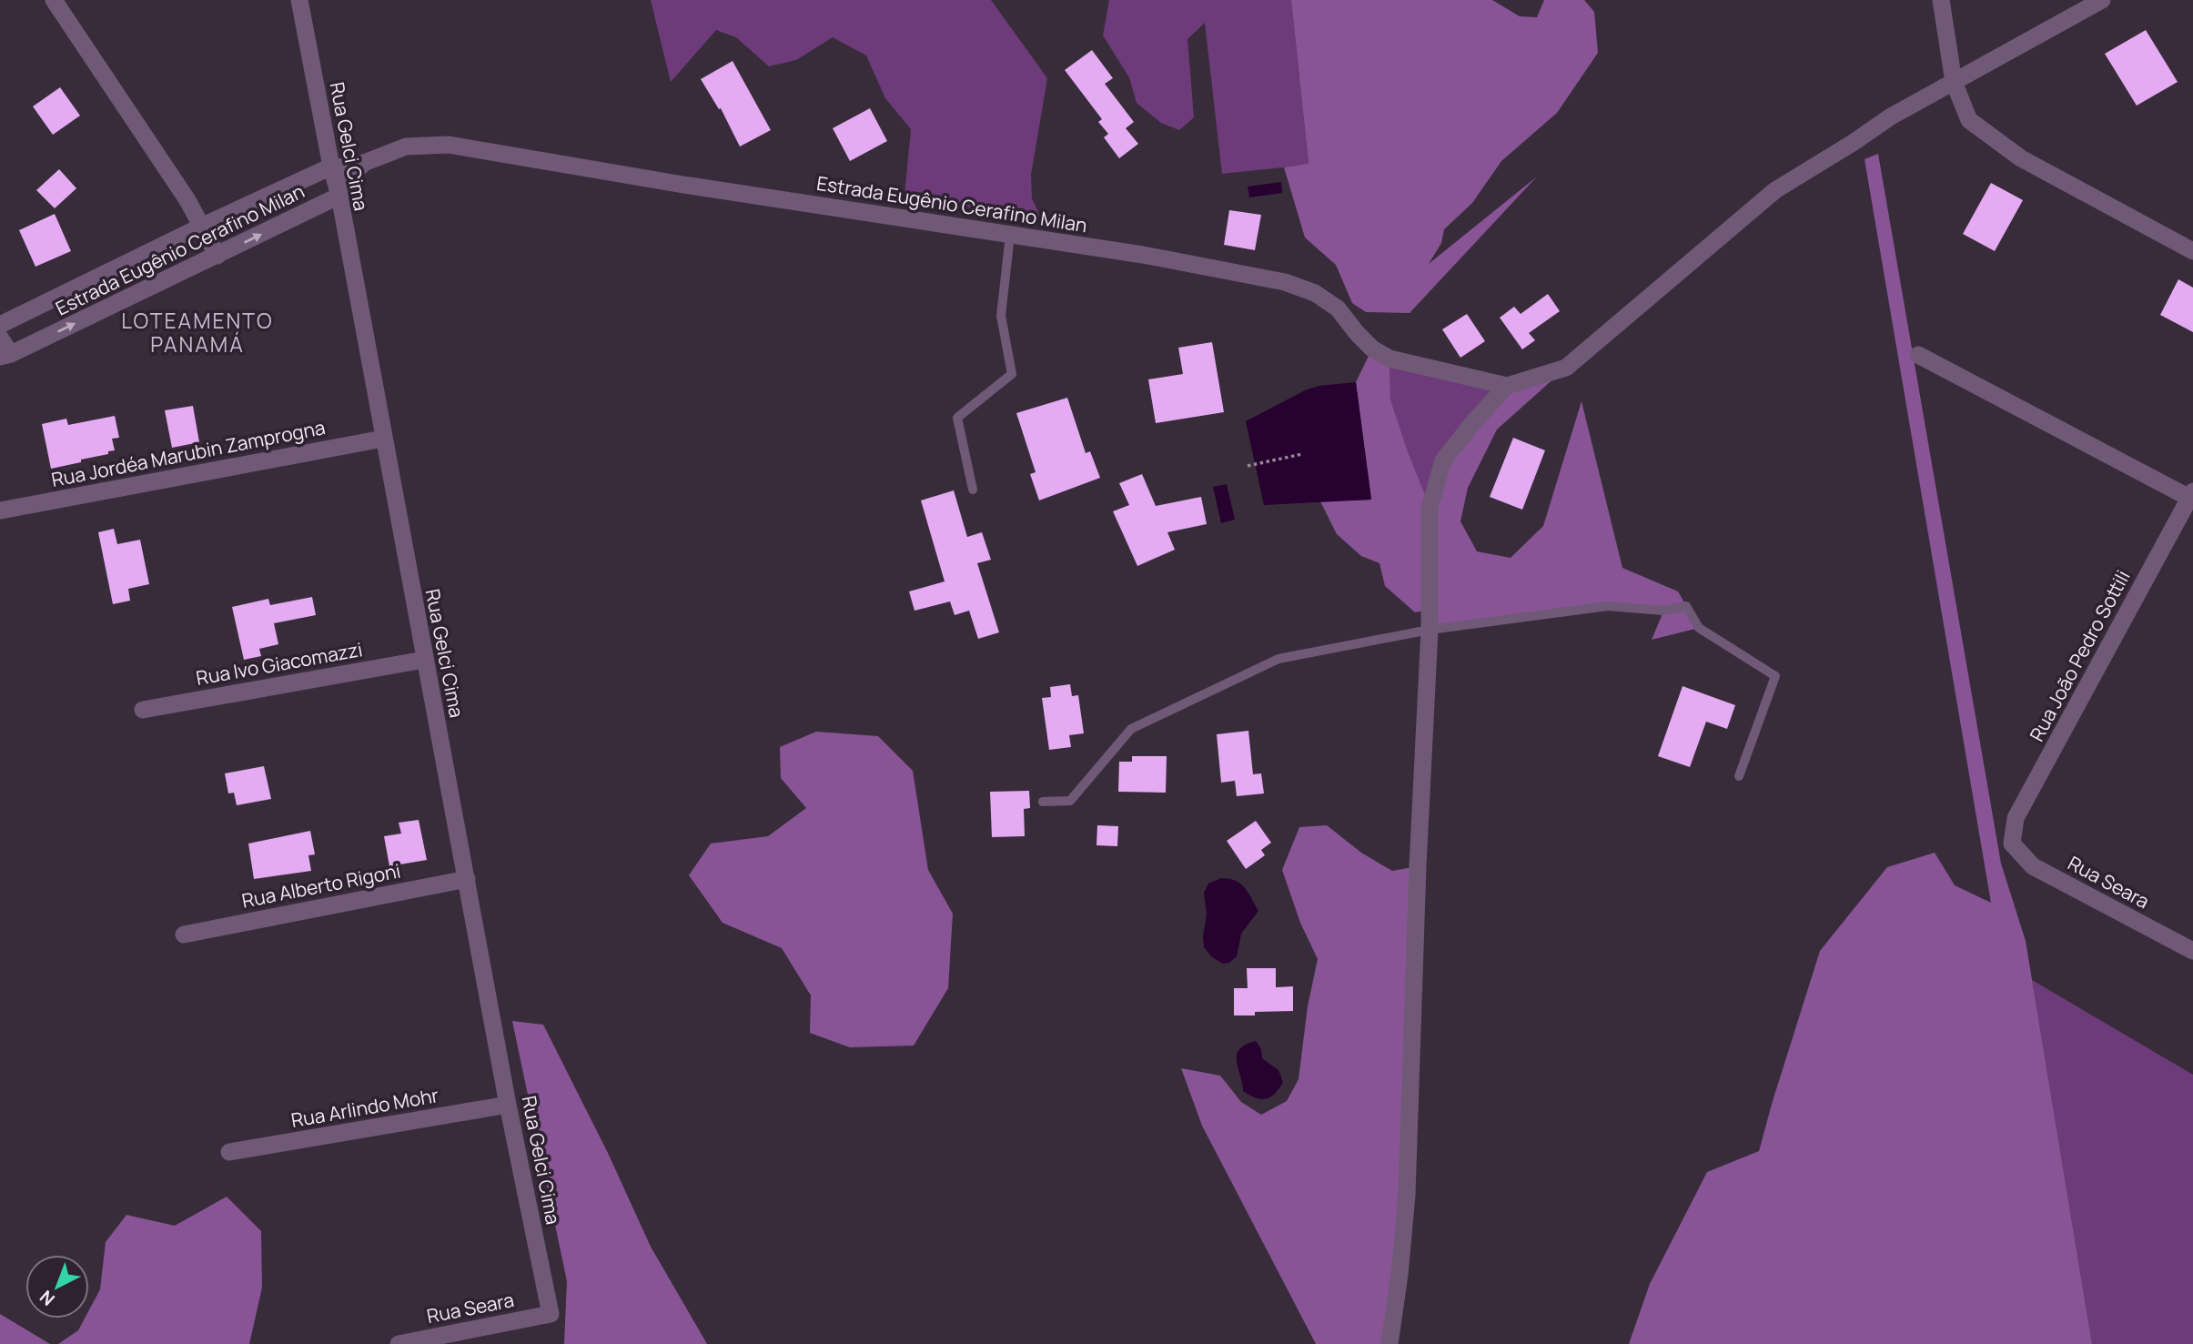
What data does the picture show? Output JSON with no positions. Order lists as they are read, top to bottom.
{
  "streets": {
    "street": [
      "Rua Gelci Cima",
      "Estrada Eugênio Cerafino Milan",
      "Rua Jordéa Marubin Zamprogna",
      "Rua João Pedro Sottili",
      "Rua Ivo Giacomazzi",
      "Rua Seara",
      "Rua Alberto Rigoni",
      "Rua Arlindo Mohr"
    ]
  },
  "crossings": [
    ["Rua Gelci Cima", "Estrada Eugênio Cerafino Milan"],
    ["Rua Gelci Cima", "Rua Jordéa Marubin Zamprogna"],
    ["Rua Gelci Cima", "Rua Ivo Giacomazzi"],
    ["Rua Gelci Cima", "Rua Seara"],
    ["Rua Gelci Cima", "Rua Alberto Rigoni"],
    ["Rua Gelci Cima", "Rua Arlindo Mohr"],
    ["Rua João Pedro Sottili", "Rua Seara"]
  ],
  "districts": ["LOTEAMENTO PANAMÁ"],
  "north": "bottom left"
}
